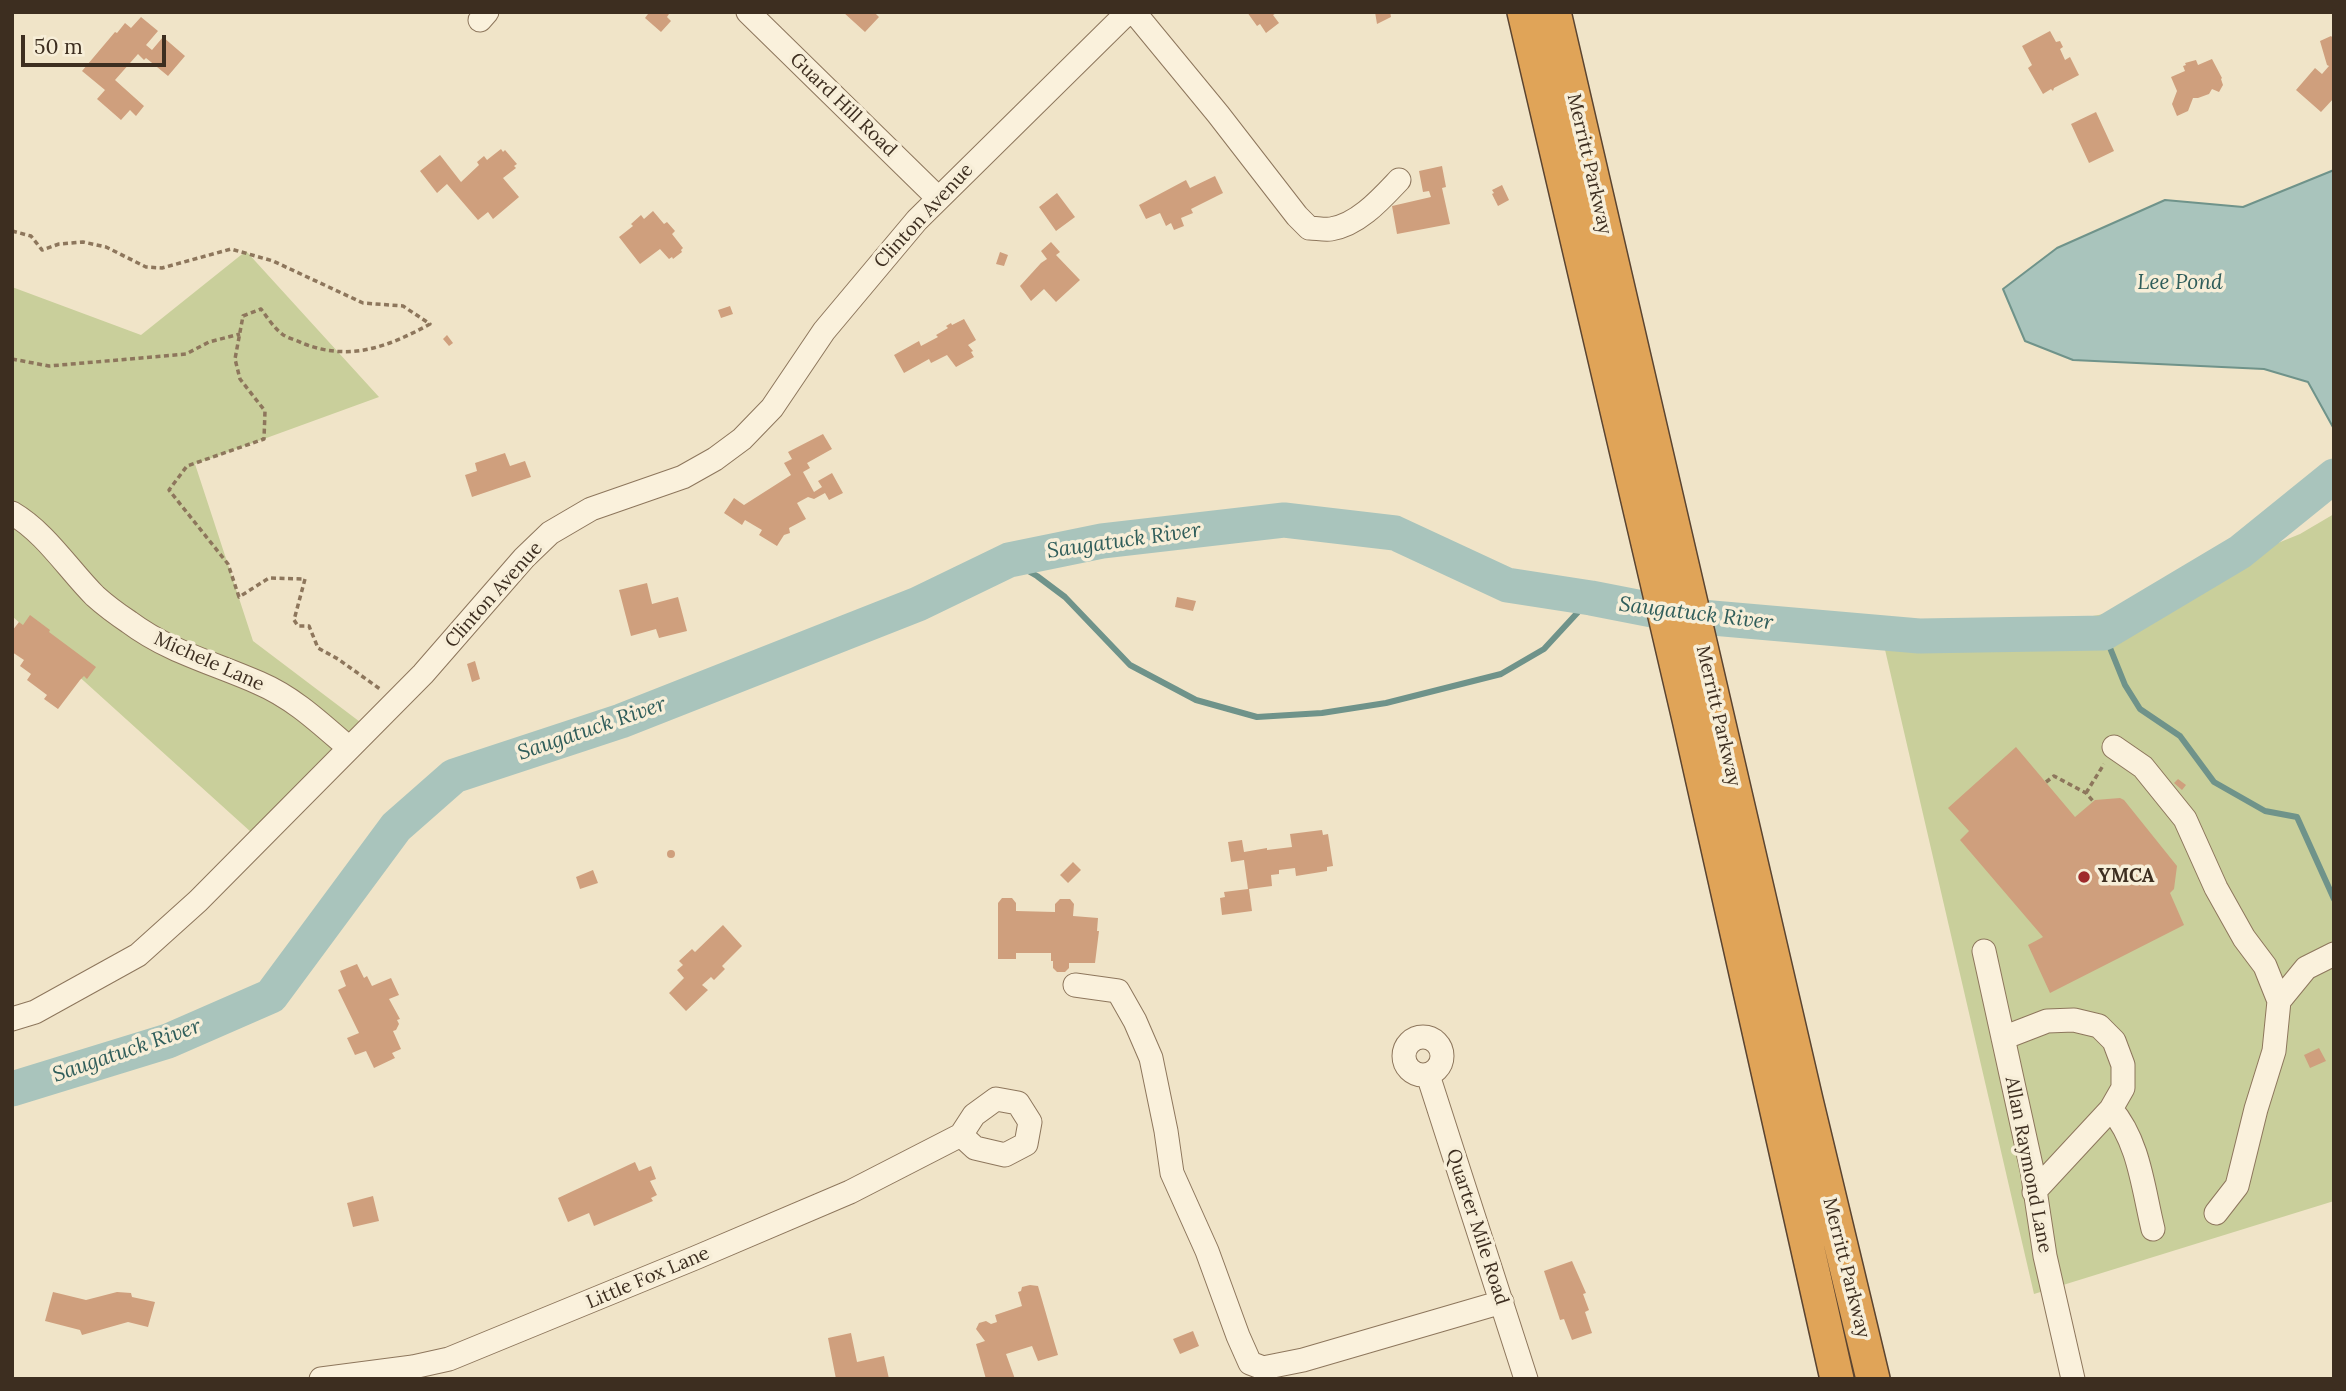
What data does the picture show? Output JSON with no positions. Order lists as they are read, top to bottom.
{
  "streets": {
    "highway": ["Merritt Parkway"],
    "street": [
      "Guard Hill Road",
      "Clinton Avenue",
      "Michele Lane",
      "Allan Raymond Lane",
      "Quarter Mile Road",
      "Little Fox Lane"
    ]
  },
  "crossings": [
    ["Guard Hill Road", "Clinton Avenue"],
    ["Clinton Avenue", "Michele Lane"]
  ],
  "water": ["Lee Pond", "Saugatuck River"],
  "places": ["YMCA"],
  "scale_bar": "50 m"
}
